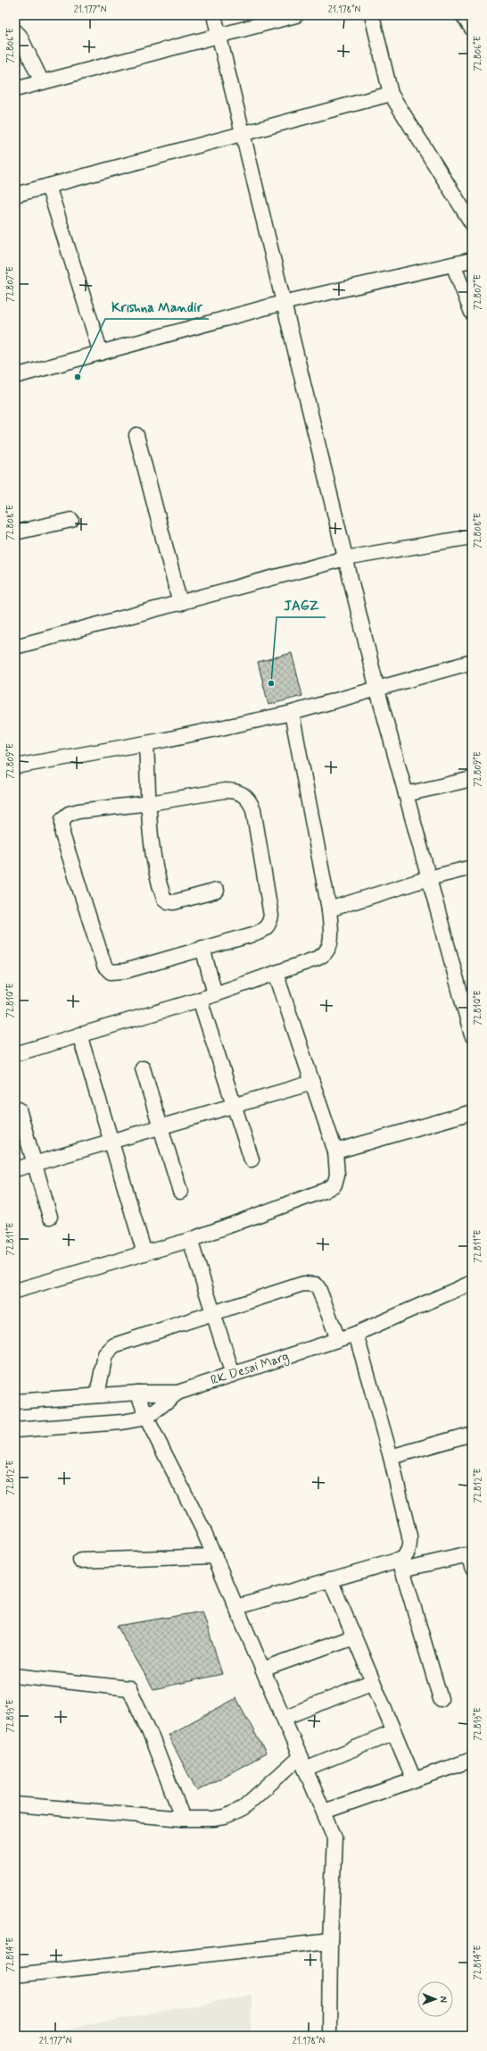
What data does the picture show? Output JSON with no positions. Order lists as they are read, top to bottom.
{
  "streets": {
    "street": ["RK Desai Marg"]
  },
  "places": ["Krishna Mandir", "JAGZ"],
  "north": "right",
  "coordinates": [
    "21.177°N",
    "21.178°N",
    "72.806°E",
    "72.807°E",
    "72.808°E",
    "72.809°E",
    "72.810°E",
    "72.811°E",
    "72.812°E",
    "72.813°E",
    "72.814°E"
  ]
}
